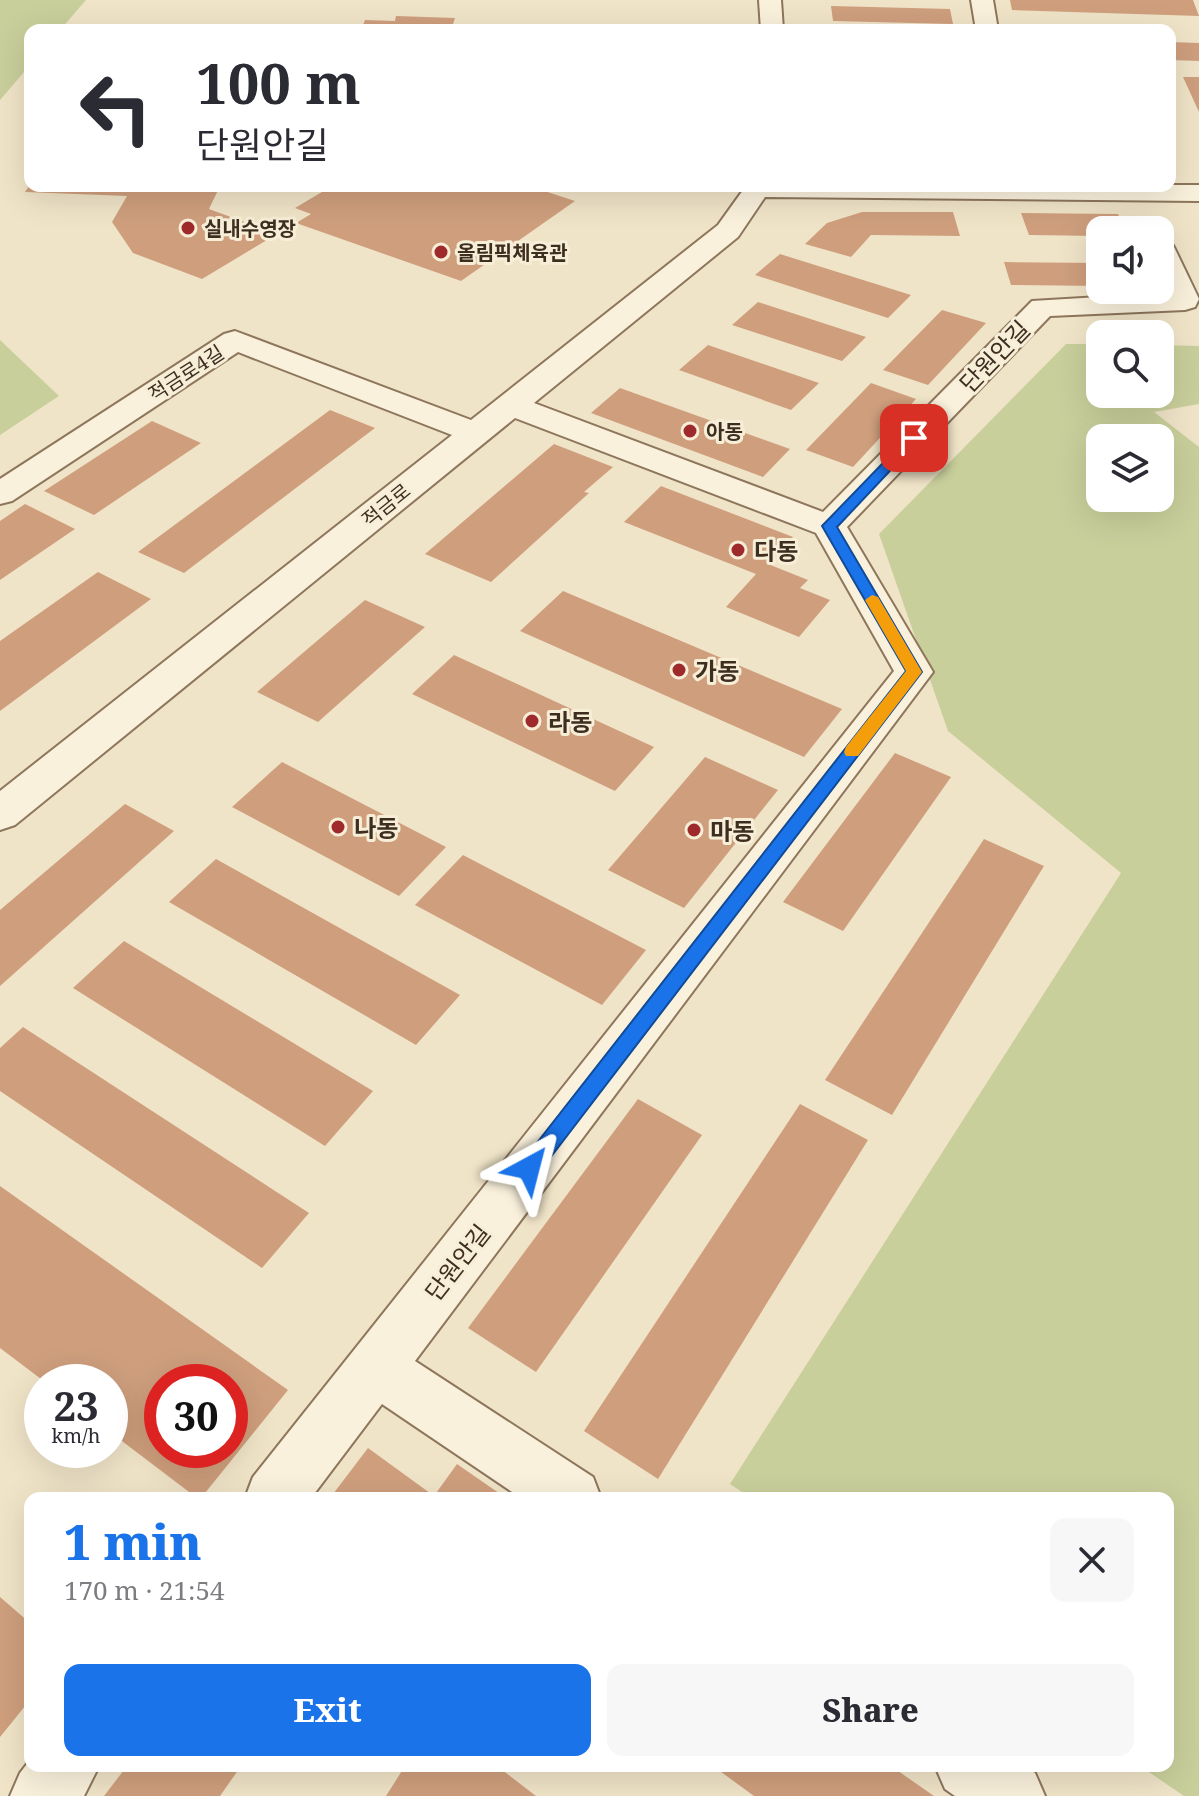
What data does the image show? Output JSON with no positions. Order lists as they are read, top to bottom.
{
  "streets": {
    "street": ["단원안길", "적금로4길", "적금로"]
  },
  "crossings": [
    ["적금로4길", "적금로"]
  ],
  "places": [
    "실내수영장",
    "올림픽체육관",
    "아동",
    "다동",
    "가동",
    "라동",
    "나동",
    "마동"
  ],
  "page": {
    "turn": ["100 m", "단원안길"],
    "speed": "23 km/h",
    "limit": "30",
    "heading": ["1 min", "170 m · 21:54"],
    "buttons": ["Exit", "Share"]
  }
}
